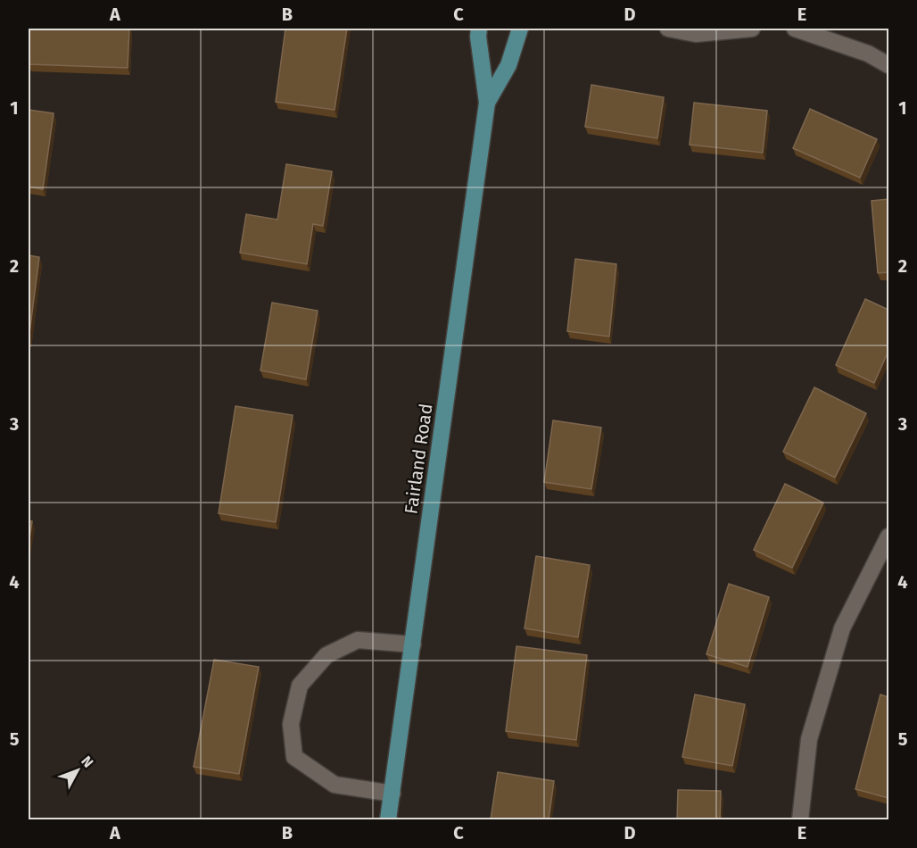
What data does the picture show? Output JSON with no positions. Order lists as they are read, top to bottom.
{
  "streets": {
    "main road": ["Fairland Road"]
  },
  "north": "top right",
  "grid": {
    "columns": [
      "A",
      "B",
      "C",
      "D",
      "E"
    ],
    "rows": [
      "1",
      "2",
      "3",
      "4",
      "5"
    ]
  }
}
